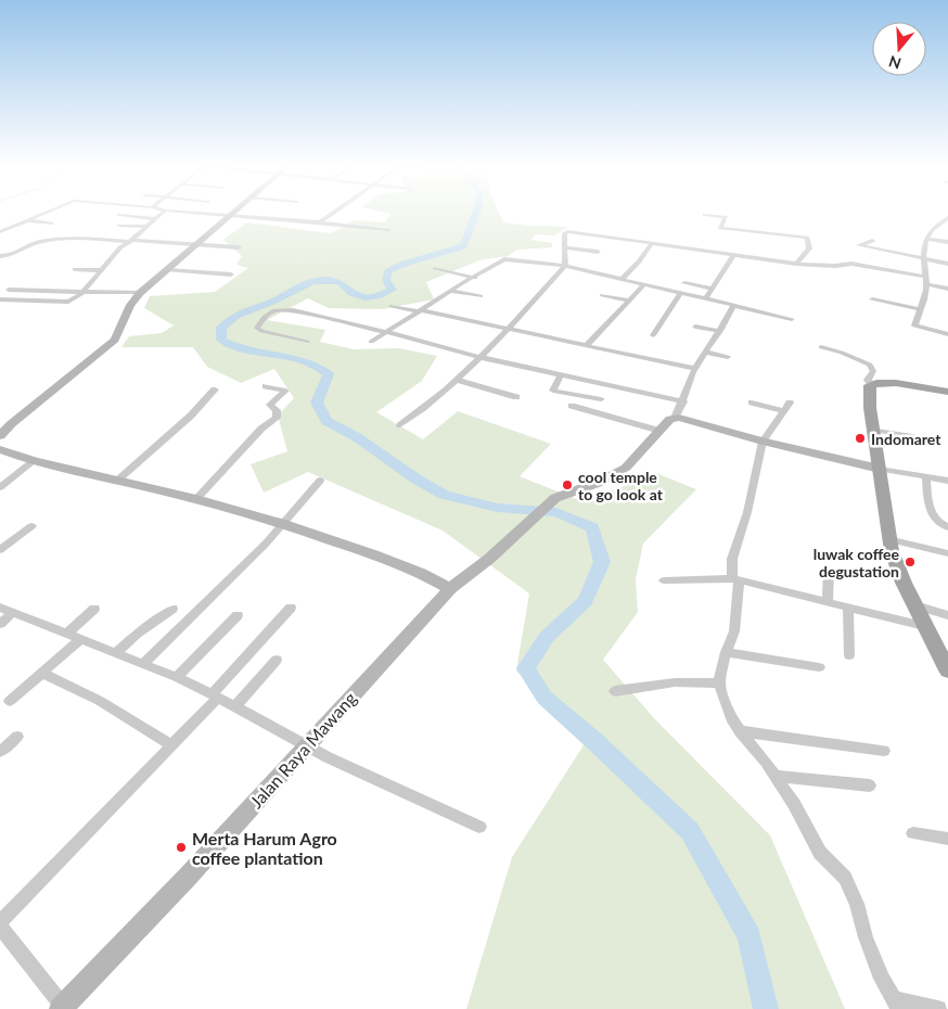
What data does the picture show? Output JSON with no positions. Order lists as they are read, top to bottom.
{
  "streets": {
    "main road": ["Jalan Raya Mawang"]
  },
  "places": [
    "Indomaret",
    "cool temple to go look at",
    "luwak coffee degustation",
    "Merta Harum Agro coffee plantation"
  ],
  "north": "bottom"
}
